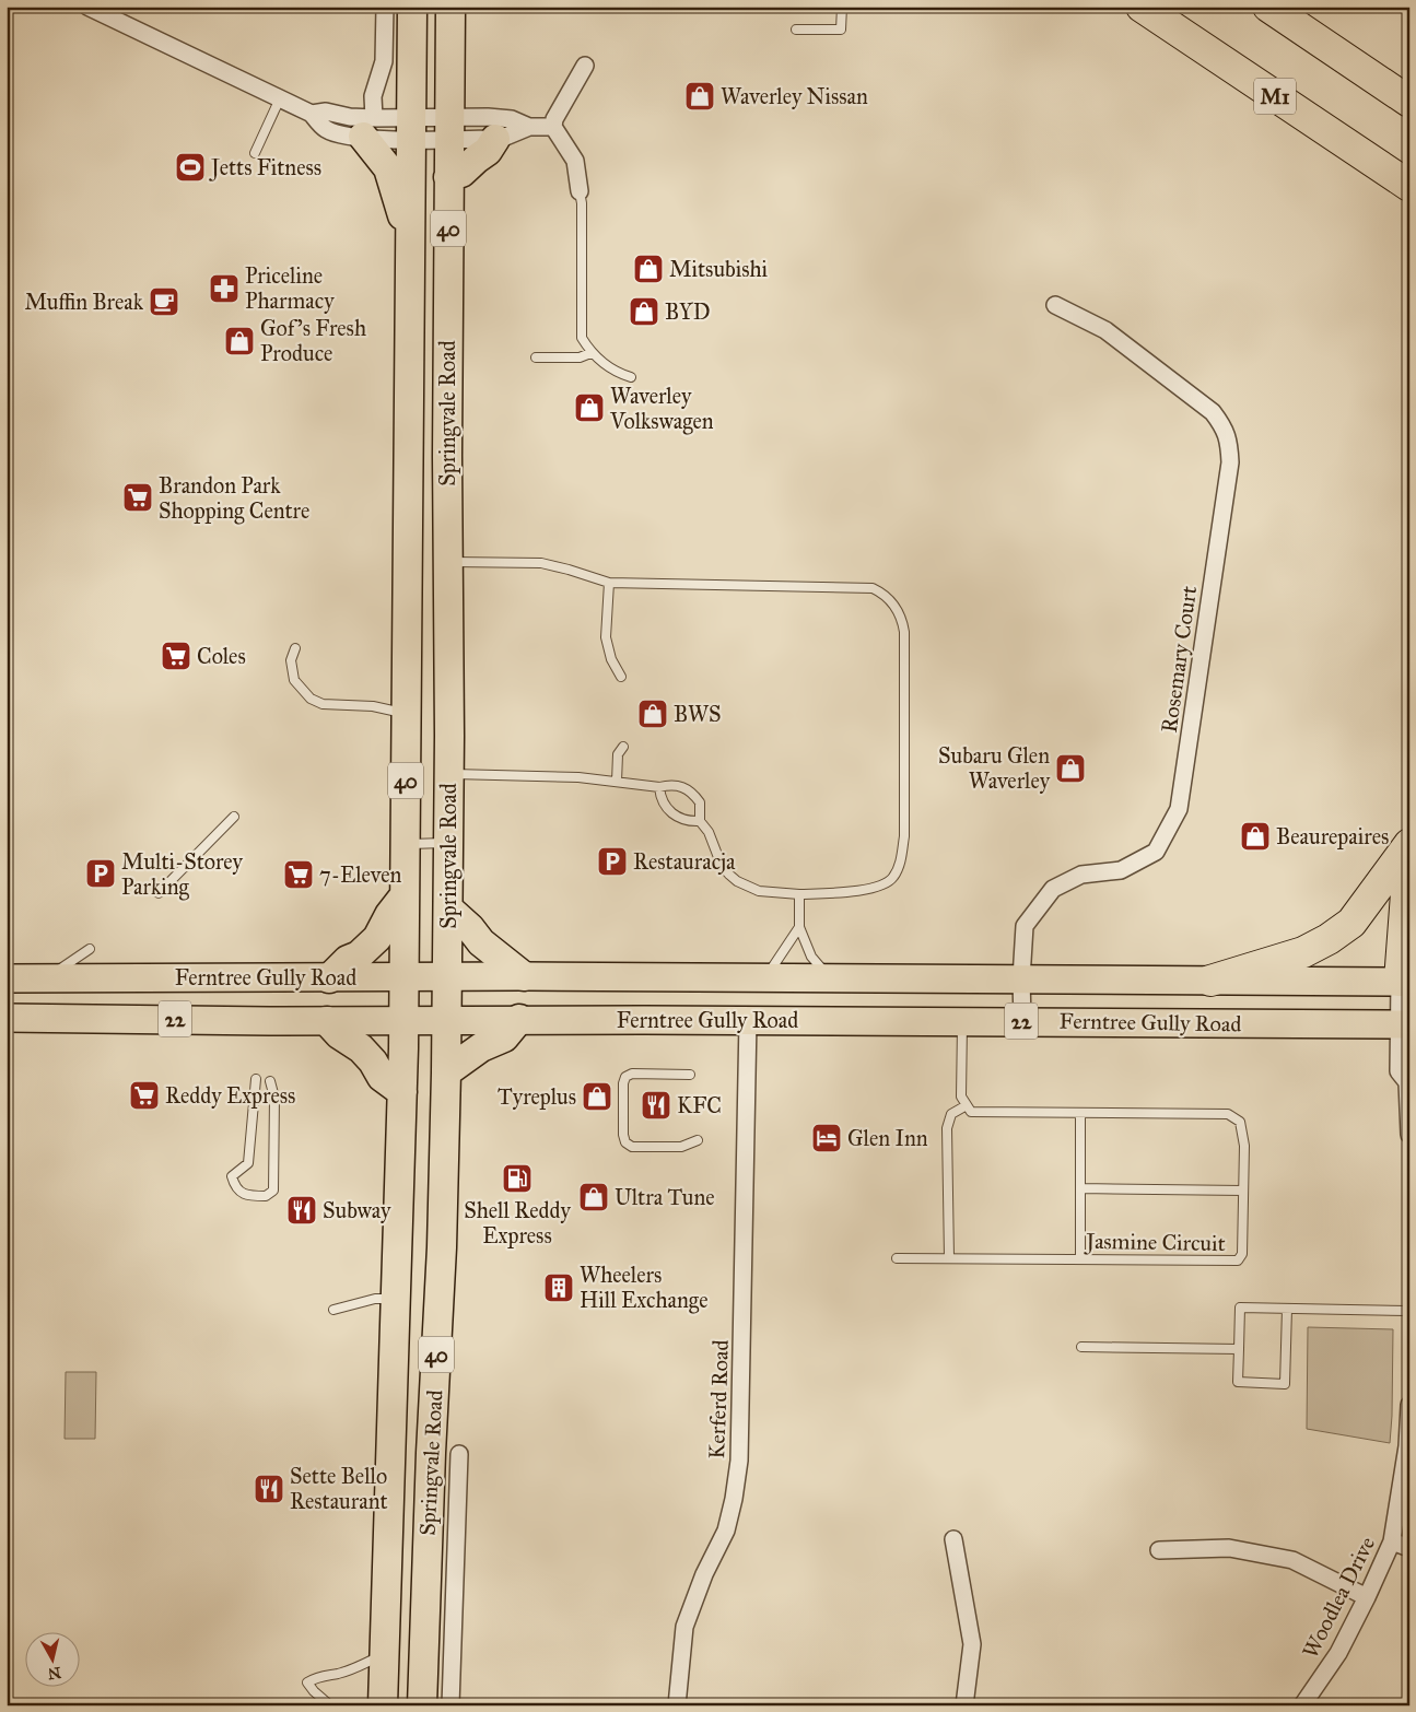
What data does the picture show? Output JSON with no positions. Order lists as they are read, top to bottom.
{
  "streets": {
    "highway": ["M1", "40", "Springvale Road"],
    "main road": ["Ferntree Gully Road", "22"],
    "street": ["Rosemary Court", "Kerferd Road", "Woodlea Drive"],
    "lane": ["Jasmine Circuit"]
  },
  "crossings": [
    ["Springvale Road", "Ferntree Gully Road"],
    ["Rosemary Court", "Ferntree Gully Road"],
    ["Ferntree Gully Road", "Kerferd Road"]
  ],
  "places": {
    "shop": [
      "Waverley Nissan",
      "Mitsubishi",
      "BYD",
      "Gof's Fresh Produce",
      "Waverley Volkswagen",
      "BWS",
      "Subaru Glen Waverley",
      "Beaurepaires",
      "Tyreplus",
      "Ultra Tune"
    ],
    "sports": ["Jetts Fitness"],
    "pharmacy": ["Priceline Pharmacy"],
    "cafe": ["Muffin Break"],
    "supermarket": [
      "Brandon Park Shopping Centre",
      "Coles",
      "7-Eleven",
      "Reddy Express"
    ],
    "parking": ["Restauracja", "Multi-Storey Parking"],
    "restaurant": ["KFC", "Subway", "Sette Bello Restaurant"],
    "hotel": ["Glen Inn"],
    "fuel station": ["Shell Reddy Express"],
    "building": ["Wheelers Hill Exchange"]
  },
  "north": "bottom"
}
